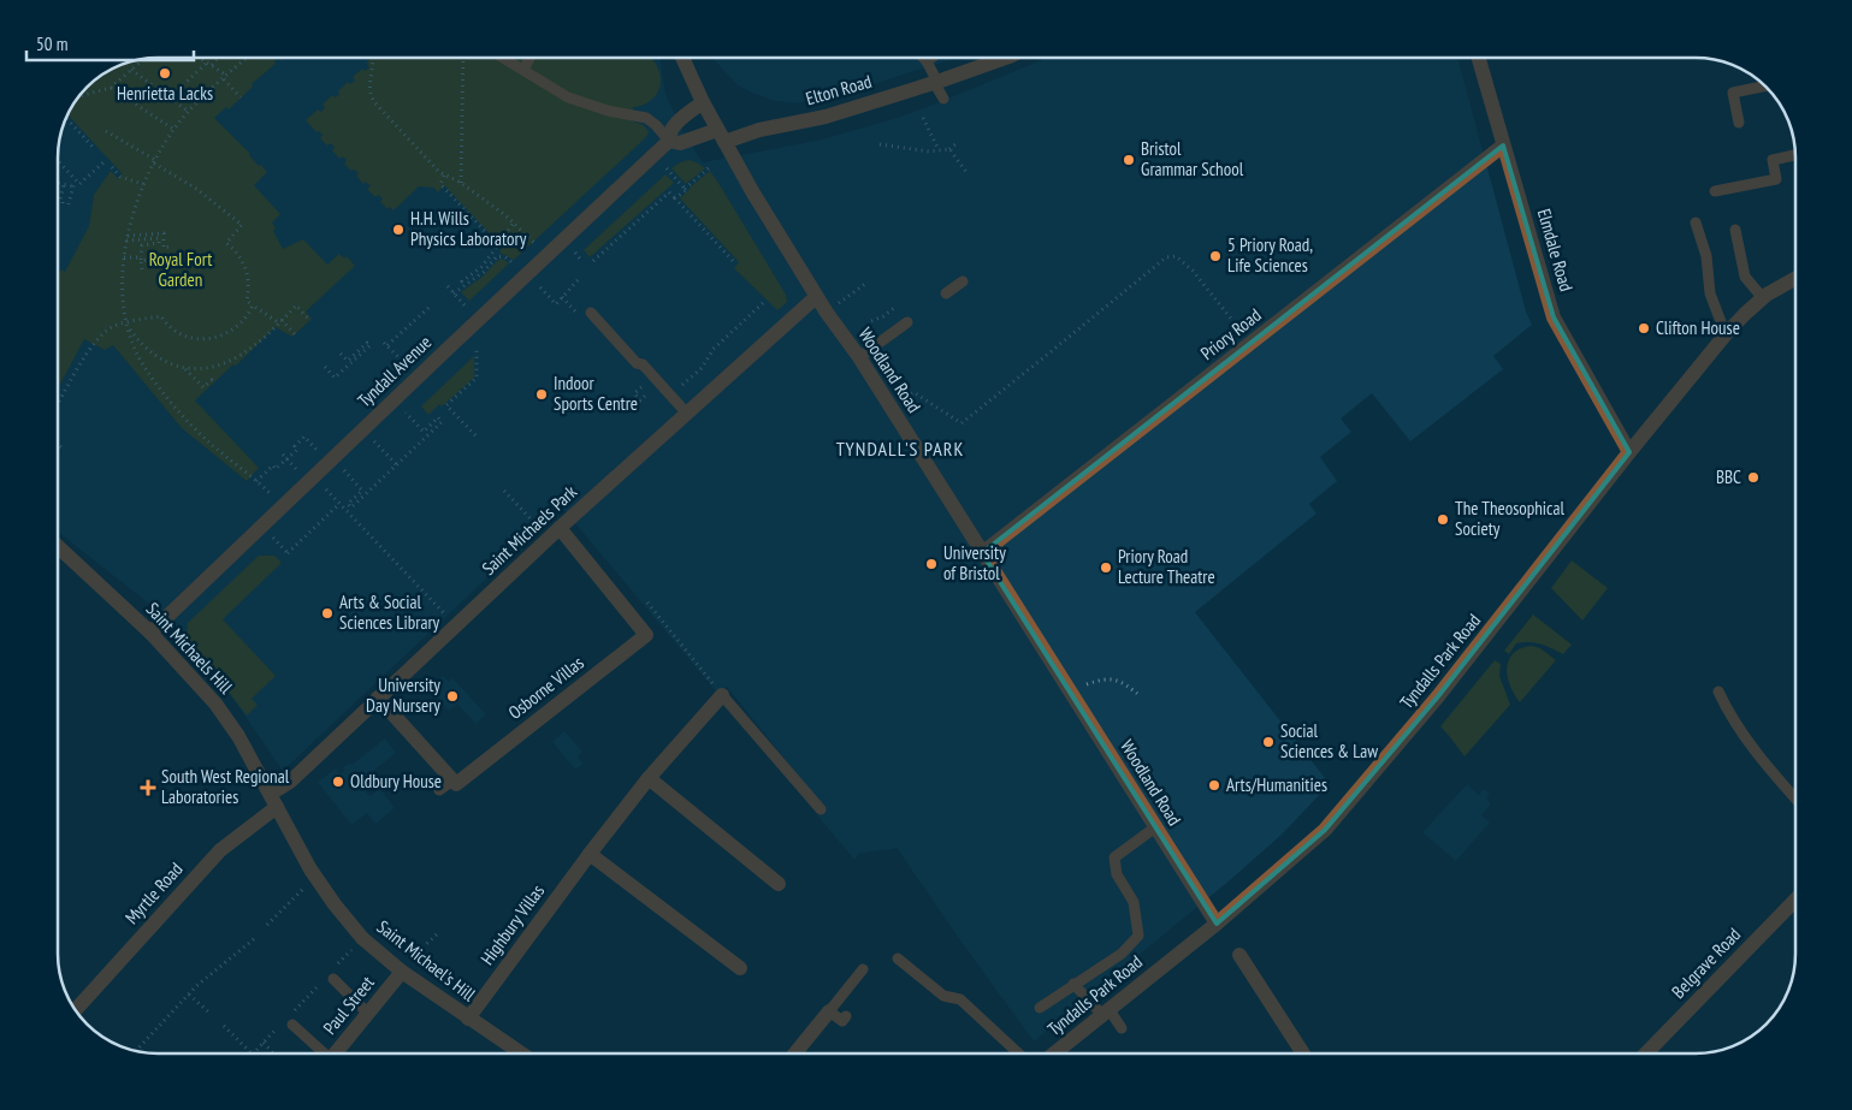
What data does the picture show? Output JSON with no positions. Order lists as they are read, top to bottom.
{
  "streets": {
    "street": [
      "Elton Road",
      "Elmdale Road",
      "Priory Road",
      "Woodland Road",
      "Tyndall Avenue",
      "Saint Michaels Park",
      "Saint Michaels Hill",
      "Tyndalls Park Road",
      "Osborne Villas",
      "Myrtle Road",
      "Highbury Villas",
      "Saint Michael's Hill",
      "Belgrave Road",
      "Paul Street"
    ]
  },
  "crossings": [
    ["Elton Road", "Woodland Road"],
    ["Elmdale Road", "Priory Road"],
    ["Elmdale Road", "Tyndalls Park Road"],
    ["Priory Road", "Woodland Road"],
    ["Woodland Road", "Tyndall Avenue"],
    ["Woodland Road", "Saint Michaels Park"],
    ["Woodland Road", "Tyndalls Park Road"],
    ["Tyndall Avenue", "Saint Michaels Hill"],
    ["Saint Michaels Park", "Saint Michaels Hill"],
    ["Saint Michaels Park", "Osborne Villas"],
    ["Saint Michaels Park", "Myrtle Road"],
    ["Saint Michaels Park", "Saint Michael's Hill"],
    ["Saint Michaels Hill", "Myrtle Road"],
    ["Saint Michaels Hill", "Saint Michael's Hill"],
    ["Myrtle Road", "Saint Michael's Hill"],
    ["Highbury Villas", "Saint Michael's Hill"],
    ["Saint Michael's Hill", "Paul Street"]
  ],
  "districts": ["TYNDALL'S PARK"],
  "parks": ["Royal Fort Garden"],
  "places": {
    "other": [
      "Henrietta Lacks",
      "Bristol Grammar School",
      "H.H. Wills Physics Laboratory",
      "5 Priory Road, Life Sciences",
      "Clifton House",
      "Indoor Sports Centre",
      "BBC",
      "The Theosophical Society",
      "University of Bristol",
      "Priory Road Lecture Theatre",
      "Arts & Social Sciences Library",
      "University Day Nursery",
      "Social Sciences & Law",
      "Oldbury House",
      "Arts/Humanities"
    ],
    "health": ["South West Regional Laboratories"]
  },
  "scale_bar": "50 m"
}
